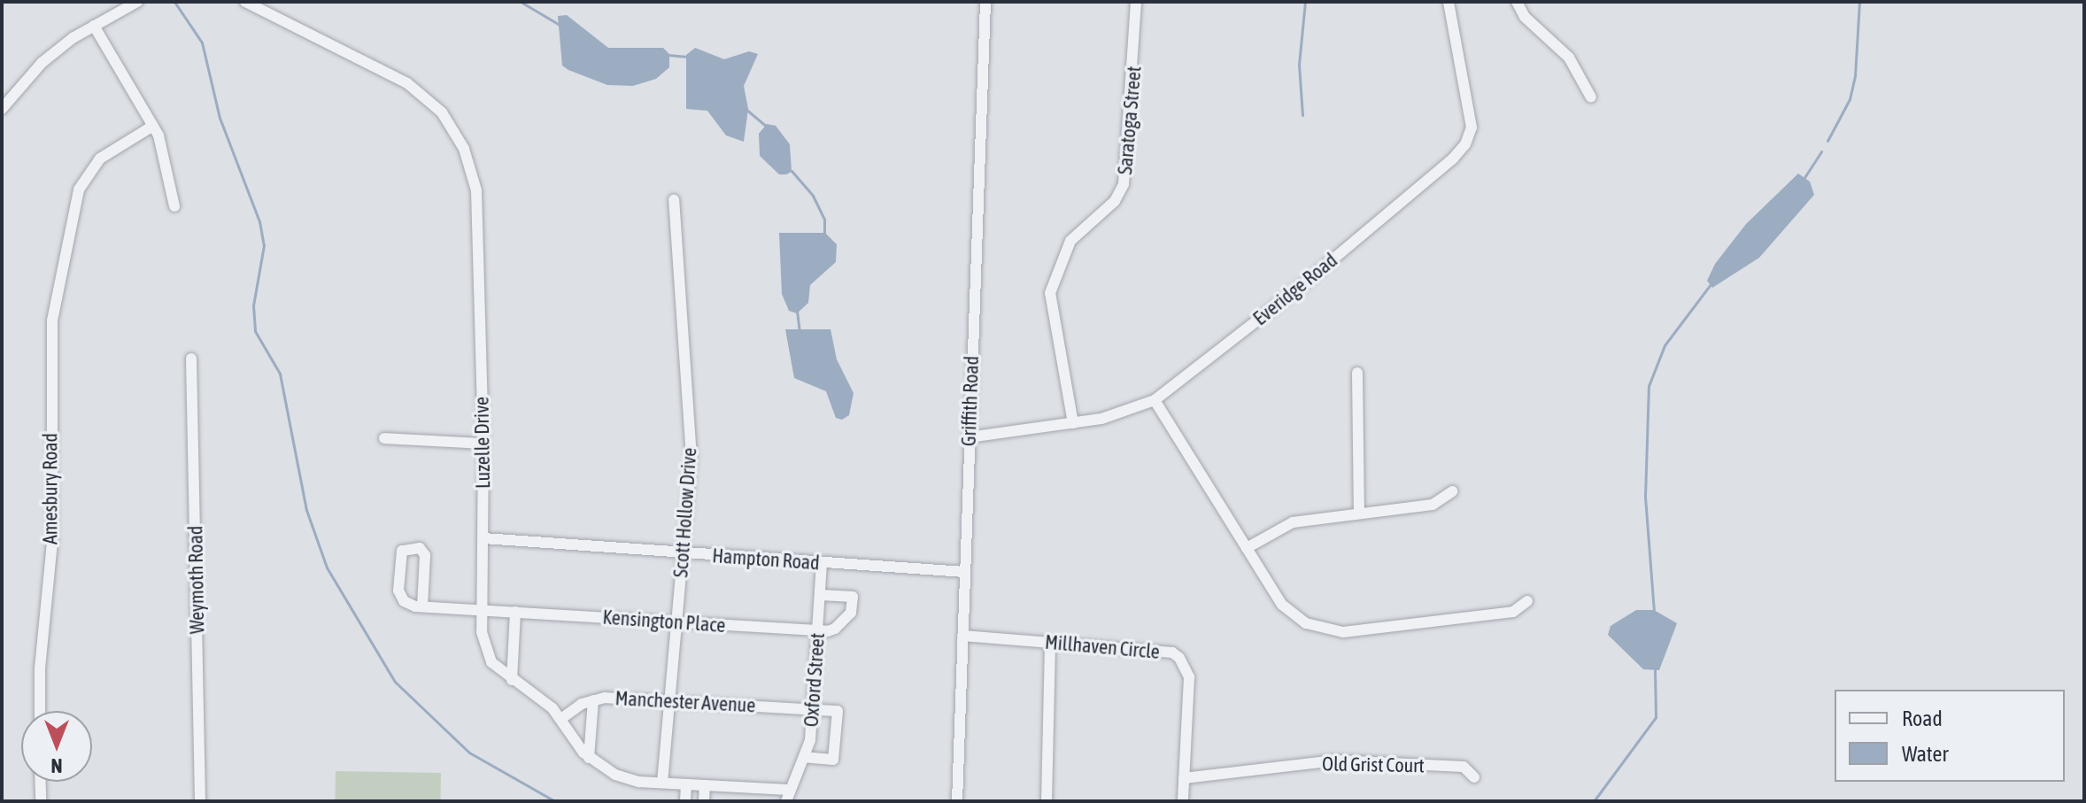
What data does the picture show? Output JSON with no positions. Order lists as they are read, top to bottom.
{
  "streets": {
    "street": [
      "Saratoga Street",
      "Everidge Road",
      "Griffith Road",
      "Luzelle Drive",
      "Amesbury Road",
      "Scott Hollow Drive",
      "Hampton Road",
      "Weymoth Road",
      "Kensington Place",
      "Millhaven Circle",
      "Oxford Street",
      "Manchester Avenue",
      "Old Grist Court"
    ]
  },
  "crossings": [
    ["Saratoga Street", "Everidge Road"],
    ["Everidge Road", "Griffith Road"],
    ["Griffith Road", "Hampton Road"],
    ["Griffith Road", "Millhaven Circle"],
    ["Luzelle Drive", "Scott Hollow Drive"],
    ["Luzelle Drive", "Hampton Road"],
    ["Luzelle Drive", "Kensington Place"],
    ["Luzelle Drive", "Oxford Street"],
    ["Luzelle Drive", "Manchester Avenue"],
    ["Scott Hollow Drive", "Hampton Road"],
    ["Scott Hollow Drive", "Kensington Place"],
    ["Scott Hollow Drive", "Manchester Avenue"],
    ["Hampton Road", "Oxford Street"],
    ["Kensington Place", "Oxford Street"],
    ["Millhaven Circle", "Old Grist Court"],
    ["Oxford Street", "Manchester Avenue"]
  ],
  "legend": ["Road", "Water"],
  "north": "bottom"
}
